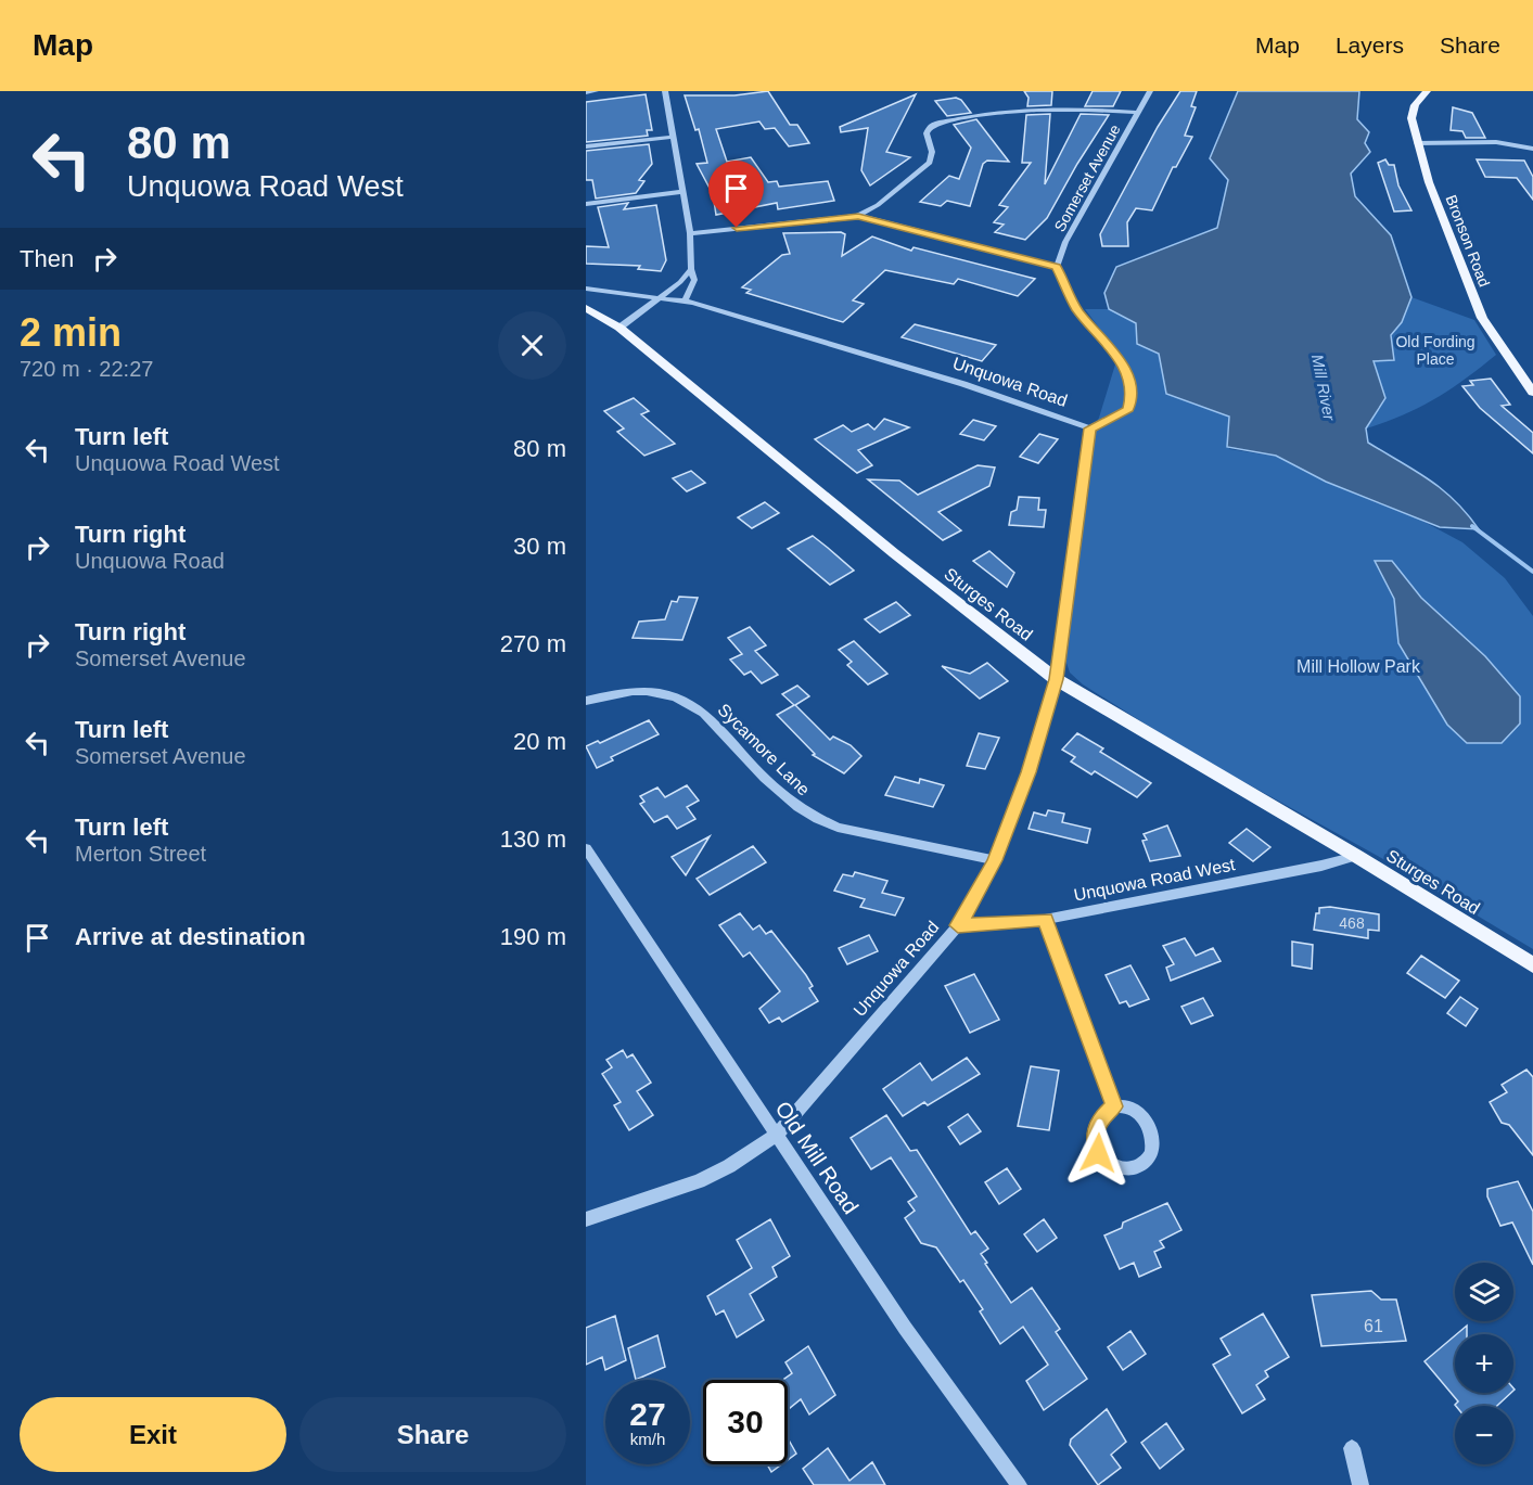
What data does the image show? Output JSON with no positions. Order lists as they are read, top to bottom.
{
  "streets": {
    "main road": ["Bronson Road", "Sturges Road"],
    "street": [
      "Somerset Avenue",
      "Unquowa Road",
      "Sycamore Lane",
      "Unquowa Road West",
      "Old Mill Road"
    ]
  },
  "crossings": [
    ["Unquowa Road", "Sturges Road"],
    ["Unquowa Road", "Sycamore Lane"],
    ["Unquowa Road", "Unquowa Road West"],
    ["Unquowa Road", "Old Mill Road"],
    ["Sturges Road", "Unquowa Road West"]
  ],
  "water": ["Mill River"],
  "parks": ["Old Fording Place", "Mill Hollow Park"],
  "house_numbers": ["468", "61"],
  "page": {
    "header": "Map",
    "nav": ["Map", "Layers", "Share"],
    "turn": ["80 m", "Unquowa Road West"],
    "then": "Then",
    "heading": ["2 min", "720 m · 22:27"],
    "list": [
      {
        "name": "Turn left",
        "note": "Unquowa Road West",
        "value": "80 m"
      },
      {
        "name": "Turn right",
        "note": "Unquowa Road",
        "value": "30 m"
      },
      {
        "name": "Turn right",
        "note": "Somerset Avenue",
        "value": "270 m"
      },
      {
        "name": "Turn left",
        "note": "Somerset Avenue",
        "value": "20 m"
      },
      {
        "name": "Turn left",
        "note": "Merton Street",
        "value": "130 m"
      },
      {
        "name": "Arrive at destination",
        "value": "190 m"
      }
    ],
    "map_buttons": ["+", "−"],
    "speed": "27 km/h",
    "limit": "30",
    "buttons": ["Exit", "Share"]
  }
}
